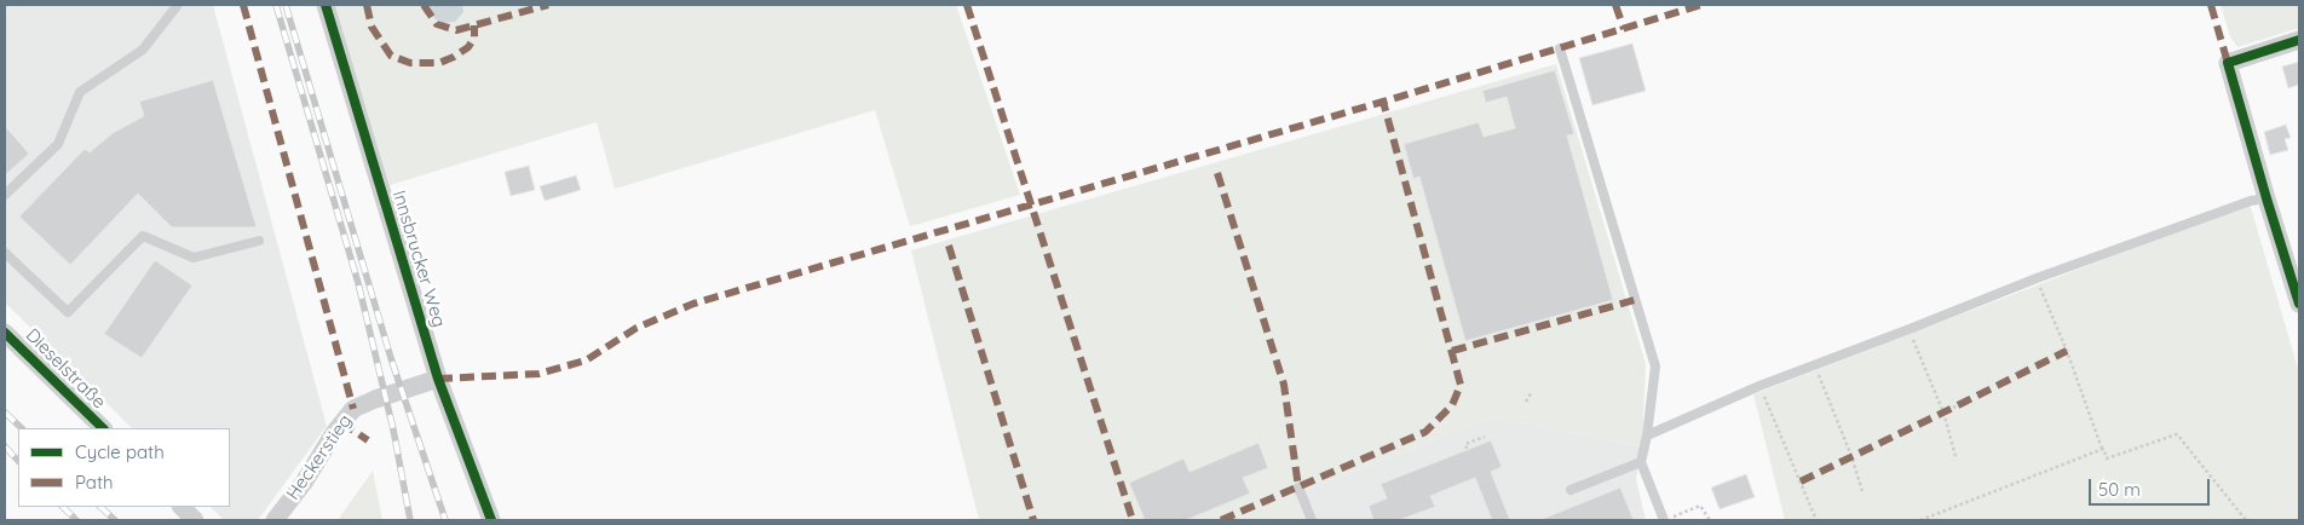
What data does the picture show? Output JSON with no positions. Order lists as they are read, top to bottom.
{
  "streets": {
    "street": ["Innsbrucker Weg", "Dieselstraße", "Heckerstieg"]
  },
  "crossings": [
    ["Innsbrucker Weg", "Heckerstieg"]
  ],
  "legend": ["Cycle path", "Path"],
  "scale_bar": "50 m"
}
